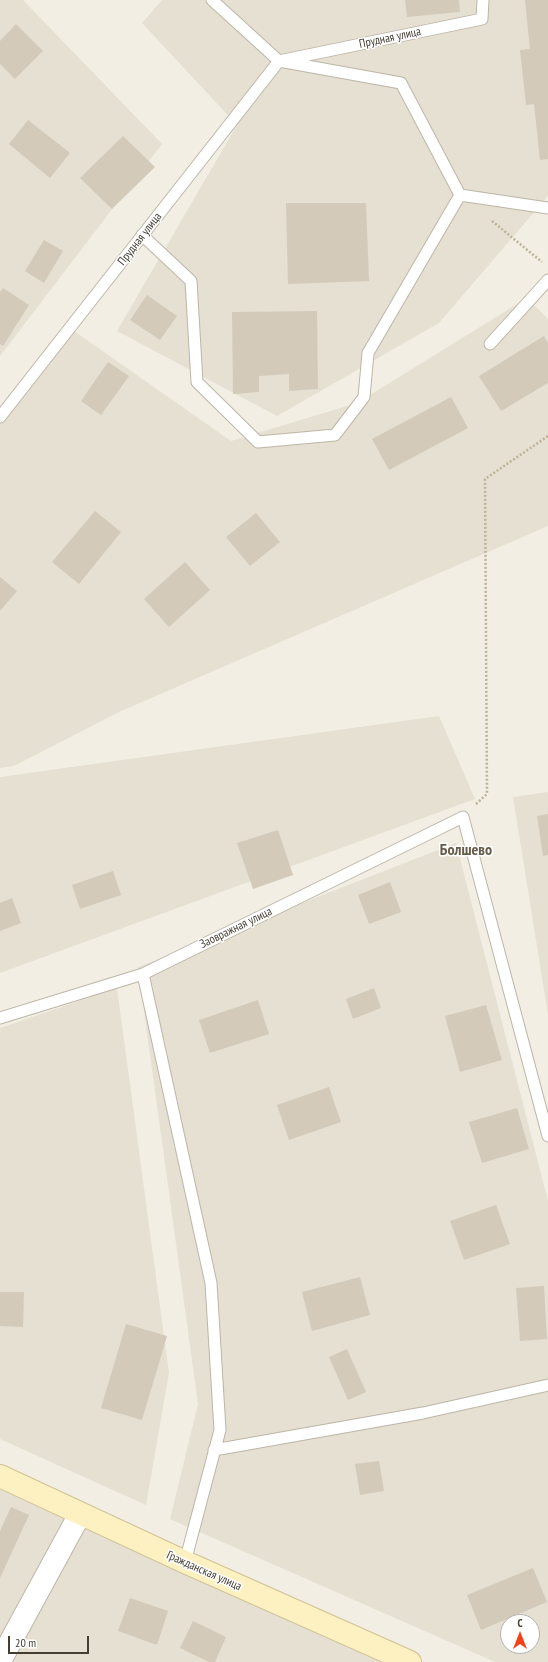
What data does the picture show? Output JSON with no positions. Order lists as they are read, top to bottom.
{
  "streets": {
    "street": ["Гражданская улица"],
    "lane": ["Прудная улица", "Заовражная улица"]
  },
  "districts": ["Болшево"],
  "scale_bar": "20 m",
  "north": "top"
}
